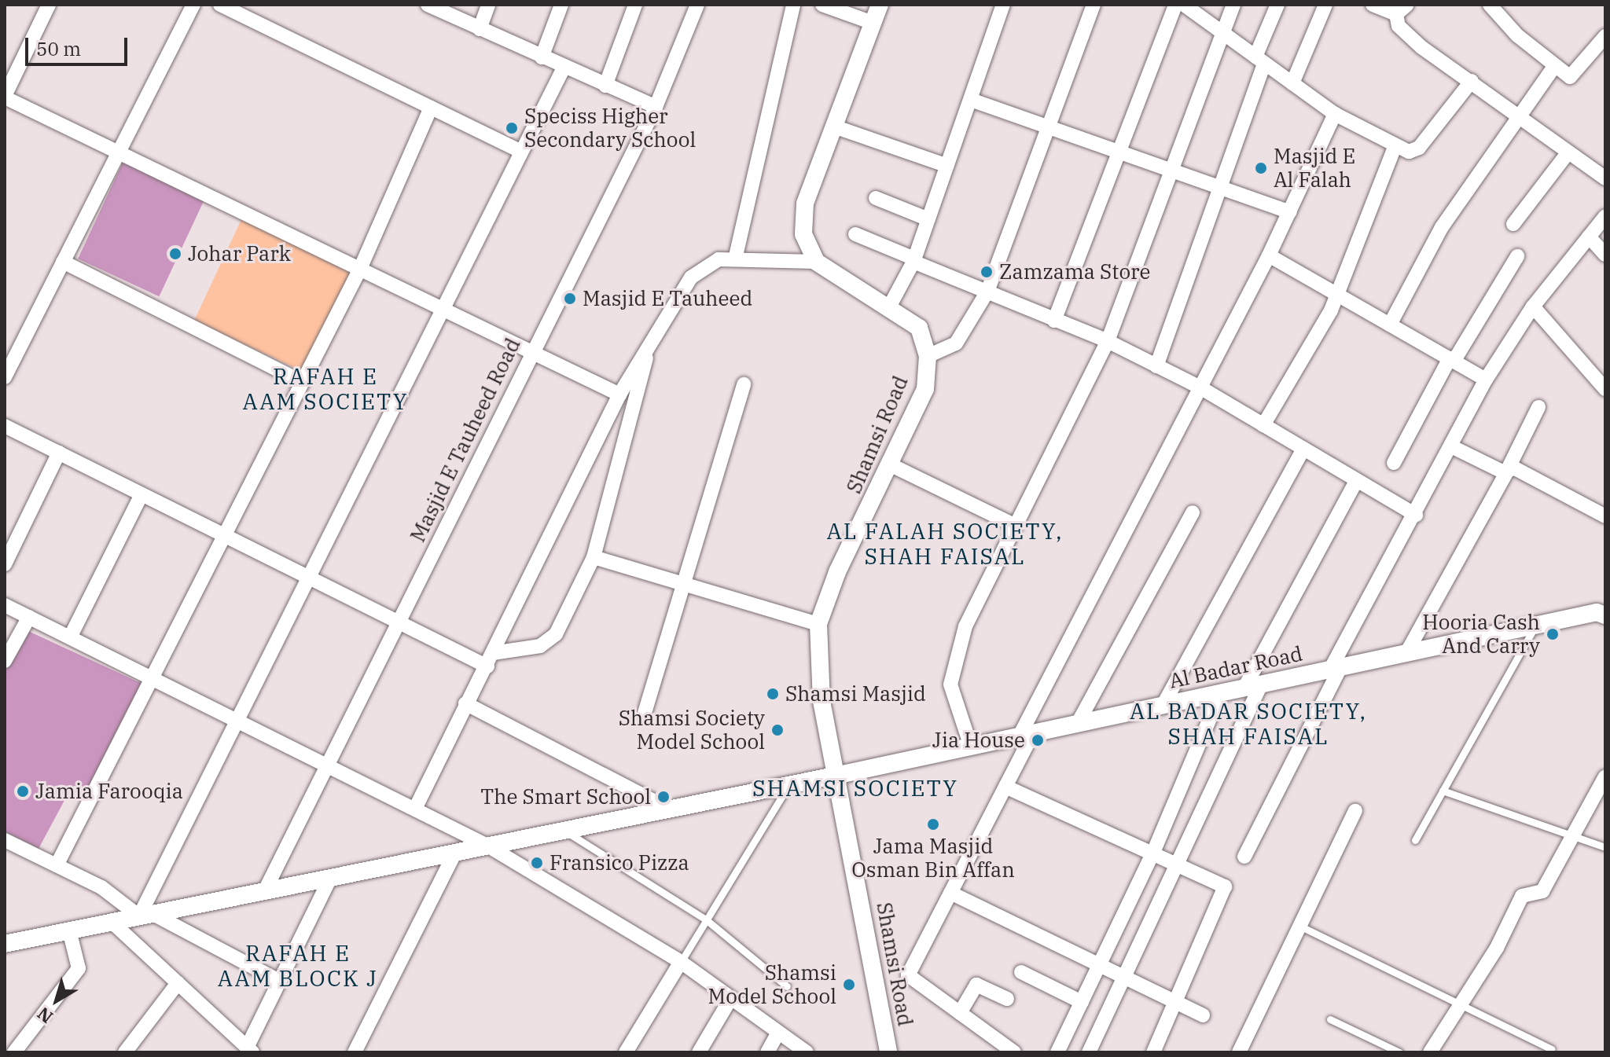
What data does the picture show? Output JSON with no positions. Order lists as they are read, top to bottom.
{
  "streets": {
    "street": ["Shamsi Road", "Masjid E Tauheed Road", "Al Badar Road"]
  },
  "crossings": [
    ["Shamsi Road", "Al Badar Road"],
    ["Masjid E Tauheed Road", "Al Badar Road"]
  ],
  "districts": [
    "RAFAH E AAM SOCIETY",
    "AL FALAH SOCIETY, SHAH FAISAL",
    "AL BADAR SOCIETY, SHAH FAISAL",
    "SHAMSI SOCIETY",
    "RAFAH E AAM BLOCK J"
  ],
  "places": [
    "Speciss Higher Secondary School",
    "Masjid E Al Falah",
    "Johar Park",
    "Zamzama Store",
    "Masjid E Tauheed",
    "Hooria Cash And Carry",
    "Shamsi Masjid",
    "Shamsi Society Model School",
    "Jia House",
    "Jamia Farooqia",
    "The Smart School",
    "Jama Masjid Osman Bin Affan",
    "Fransico Pizza",
    "Shamsi Model School"
  ],
  "scale_bar": "50 m",
  "north": "bottom left"
}
